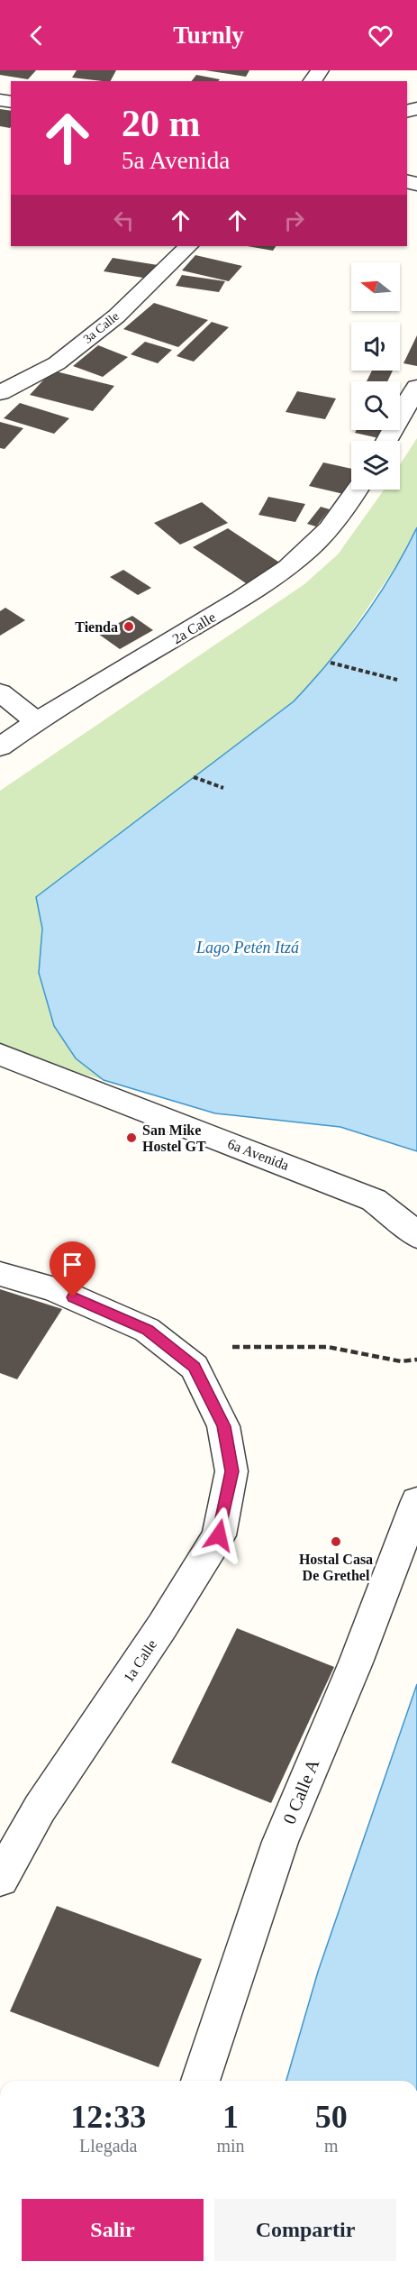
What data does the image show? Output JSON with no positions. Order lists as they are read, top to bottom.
{
  "streets": {
    "street": [
      "3a Calle",
      "2a Calle",
      "6a Avenida",
      "1a Calle",
      "0 Calle A"
    ]
  },
  "water": ["Lago Petén Itzá"],
  "places": ["Tienda", "San Mike Hostel GT", "Hostal Casa De Grethel"],
  "north": "left",
  "page": {
    "header": "Turnly",
    "turn": ["20 m", "5a Avenida"],
    "eta": [
      "12:33",
      "Llegada",
      "1",
      "min",
      "50",
      "m"
    ],
    "buttons": ["Salir", "Compartir"]
  }
}
